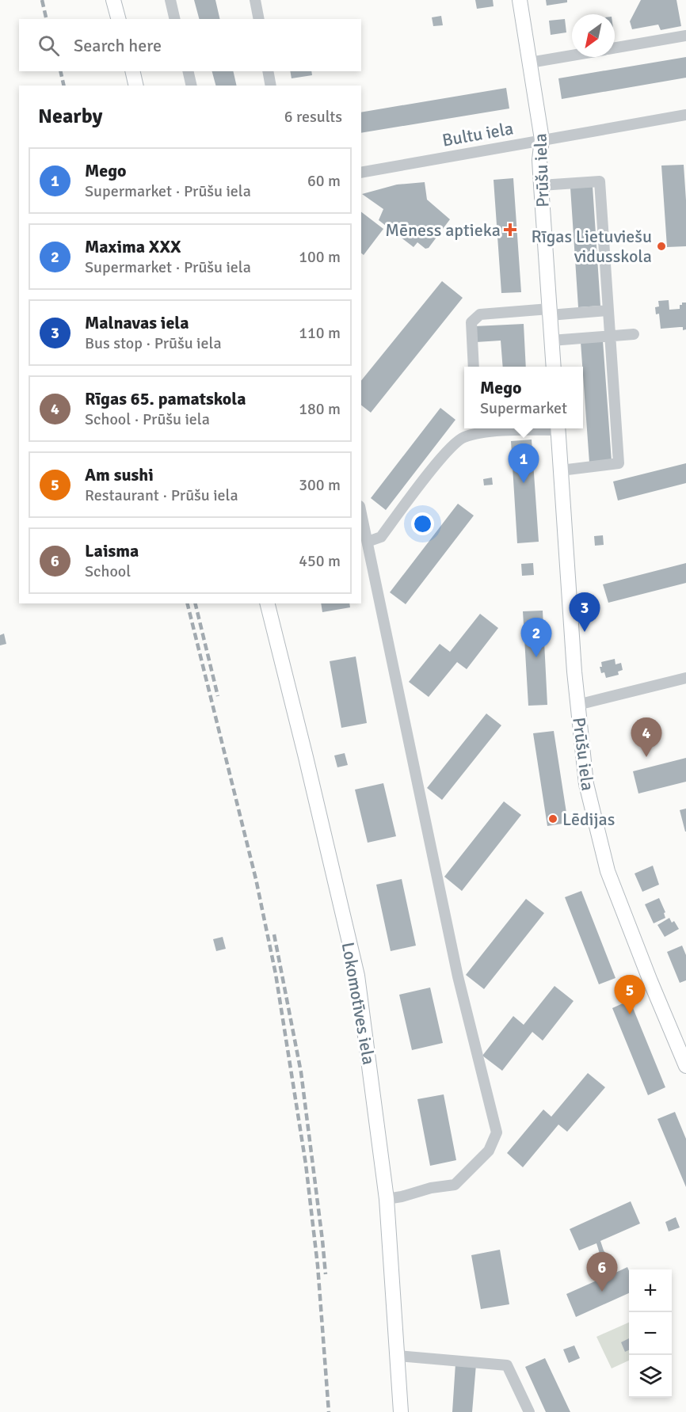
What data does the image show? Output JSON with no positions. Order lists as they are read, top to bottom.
{
  "streets": {
    "street": ["Bultu iela", "Prūšu iela", "Lokomotīves iela"]
  },
  "crossings": [
    ["Bultu iela", "Prūšu iela"]
  ],
  "places": {
    "health": ["Mēness aptieka"],
    "other": ["Rīgas Lietuviešu vidusskola", "Lēdijas"]
  },
  "north": "bottom left",
  "page": {
    "search": "Search here",
    "heading": ["Nearby", "6 results"],
    "list": [
      {
        "mark": "1",
        "name": "Mego",
        "note": "Supermarket · Prūšu iela",
        "value": "60 m"
      },
      {
        "mark": "2",
        "name": "Maxima XXX",
        "note": "Supermarket · Prūšu iela",
        "value": "100 m"
      },
      {
        "mark": "3",
        "name": "Malnavas iela",
        "note": "Bus stop · Prūšu iela",
        "value": "110 m"
      },
      {
        "mark": "4",
        "name": "Rīgas 65. pamatskola",
        "note": "School · Prūšu iela",
        "value": "180 m"
      },
      {
        "mark": "5",
        "name": "Am sushi",
        "note": "Restaurant · Prūšu iela",
        "value": "300 m"
      },
      {
        "mark": "6",
        "name": "Laisma",
        "note": "School",
        "value": "450 m"
      }
    ],
    "popup": ["Mego", "Supermarket"],
    "pins": [
      "1",
      "3",
      "2",
      "4",
      "5",
      "6"
    ],
    "map_buttons": ["+", "−"]
  }
}
